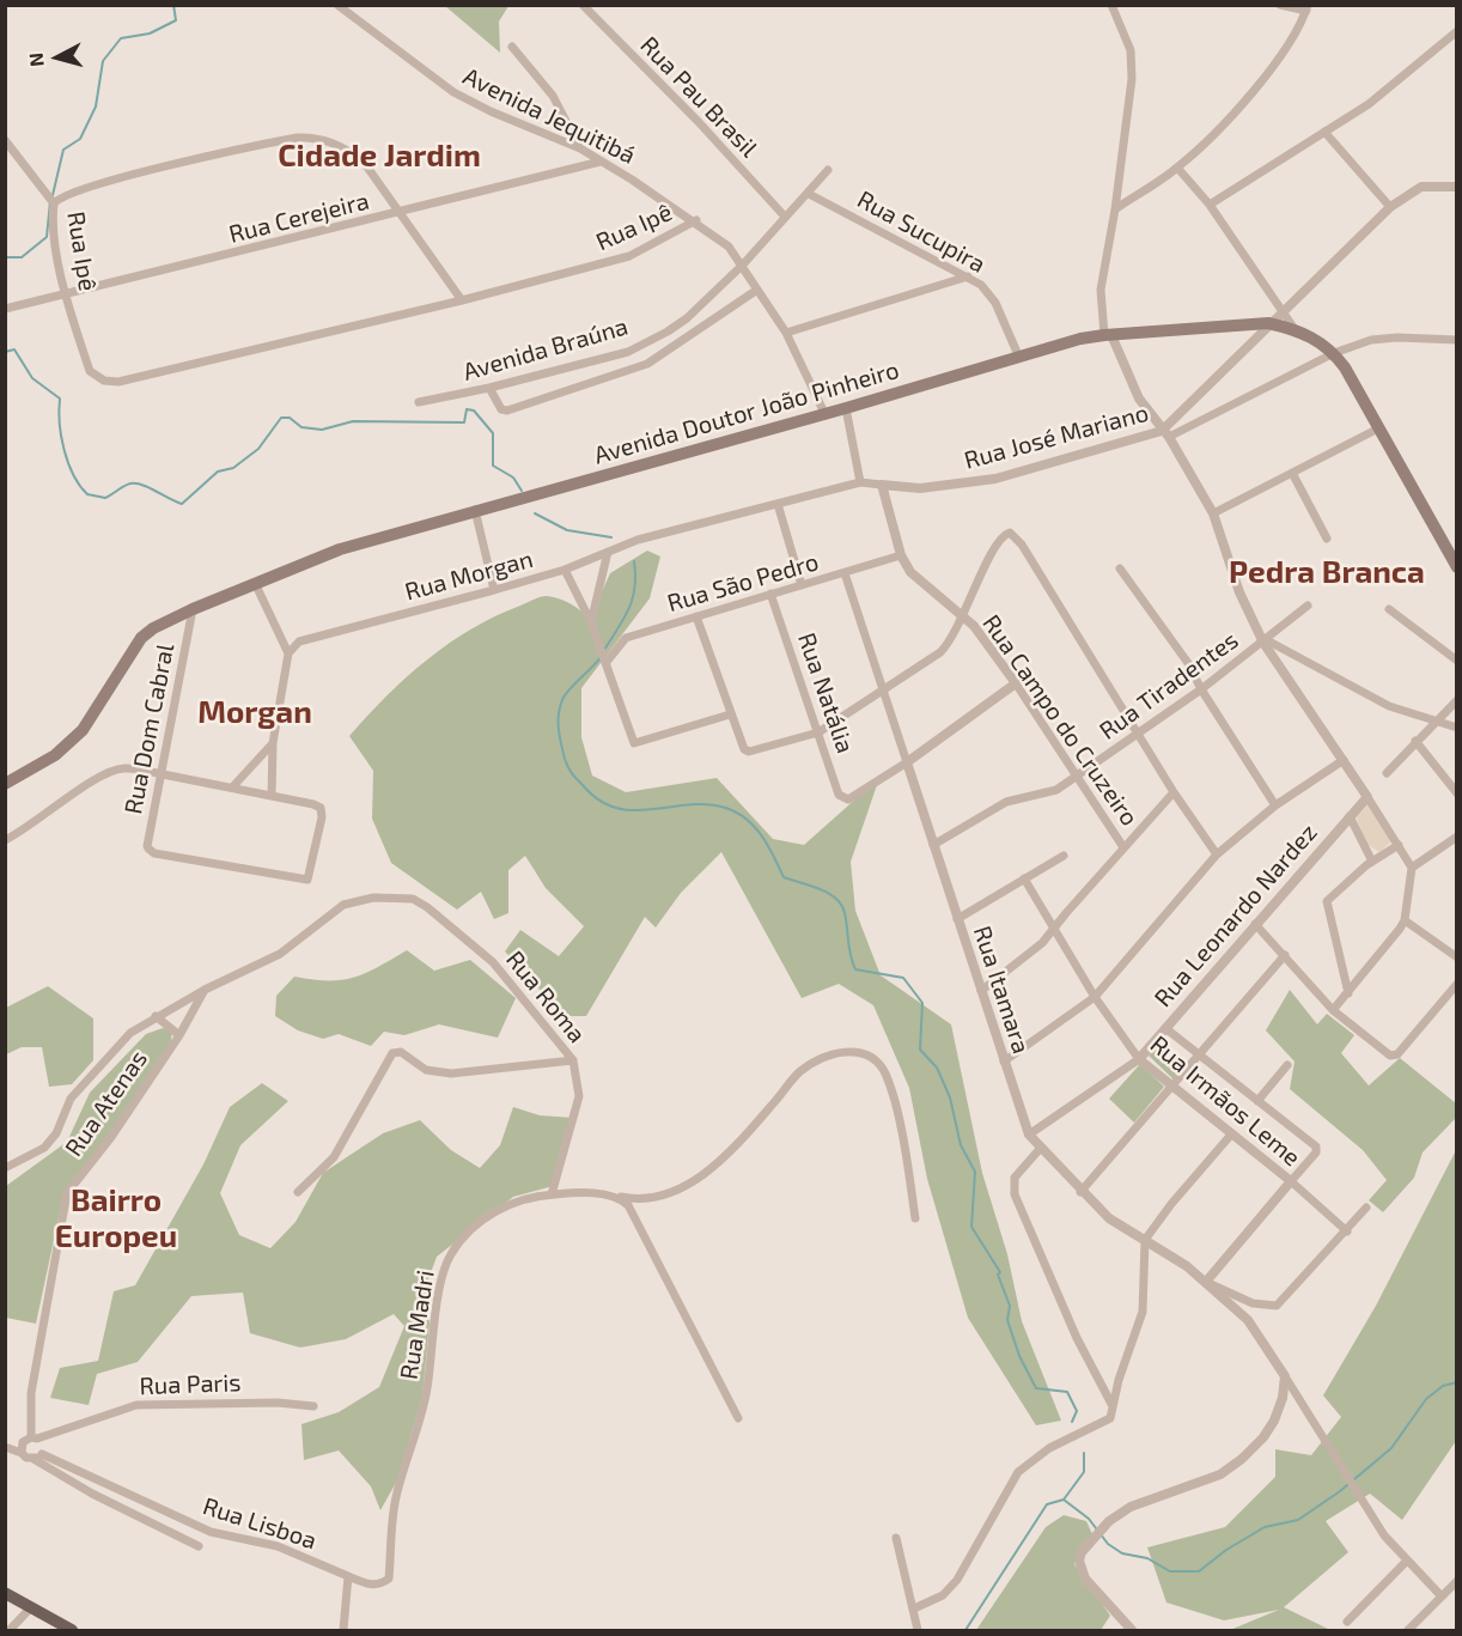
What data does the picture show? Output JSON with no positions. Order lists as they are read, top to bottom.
{
  "streets": {
    "main road": ["Avenida Doutor João Pinheiro"],
    "street": [
      "Rua Pau Brasil",
      "Avenida Jequitibá",
      "Rua Cerejeira",
      "Rua Ipê",
      "Rua Sucupira",
      "Avenida Braúna",
      "Rua José Mariano",
      "Rua Morgan",
      "Rua São Pedro",
      "Rua Tiradentes",
      "Rua Natália",
      "Rua Campo do Cruzeiro",
      "Rua Dom Cabral",
      "Rua Leonardo Nardez",
      "Rua Itamara",
      "Rua Roma",
      "Rua Irmãos Leme",
      "Rua Atenas",
      "Rua Madri",
      "Rua Paris",
      "Rua Lisboa"
    ]
  },
  "crossings": [
    ["Rua Pau Brasil", "Avenida Braúna"],
    ["Avenida Jequitibá", "Rua Cerejeira"],
    ["Avenida Jequitibá", "Rua Ipê"],
    ["Avenida Jequitibá", "Avenida Braúna"],
    ["Avenida Jequitibá", "Avenida Doutor João Pinheiro"],
    ["Rua Cerejeira", "Rua Ipê"],
    ["Rua Sucupira", "Avenida Braúna"],
    ["Rua Sucupira", "Avenida Doutor João Pinheiro"],
    ["Avenida Doutor João Pinheiro", "Rua José Mariano"],
    ["Avenida Doutor João Pinheiro", "Rua Dom Cabral"],
    ["Rua José Mariano", "Rua Morgan"],
    ["Rua São Pedro", "Rua Natália"],
    ["Rua São Pedro", "Rua Campo do Cruzeiro"],
    ["Rua São Pedro", "Rua Itamara"],
    ["Rua Tiradentes", "Rua Campo do Cruzeiro"],
    ["Rua Tiradentes", "Rua Itamara"],
    ["Rua Natália", "Rua Itamara"],
    ["Rua Leonardo Nardez", "Rua Itamara"],
    ["Rua Leonardo Nardez", "Rua Irmãos Leme"],
    ["Rua Roma", "Rua Atenas"],
    ["Rua Roma", "Rua Madri"],
    ["Rua Atenas", "Rua Paris"],
    ["Rua Madri", "Rua Lisboa"]
  ],
  "districts": [
    "Cidade Jardim",
    "Pedra Branca",
    "Morgan",
    "Bairro Europeu"
  ],
  "north": "left"
}
